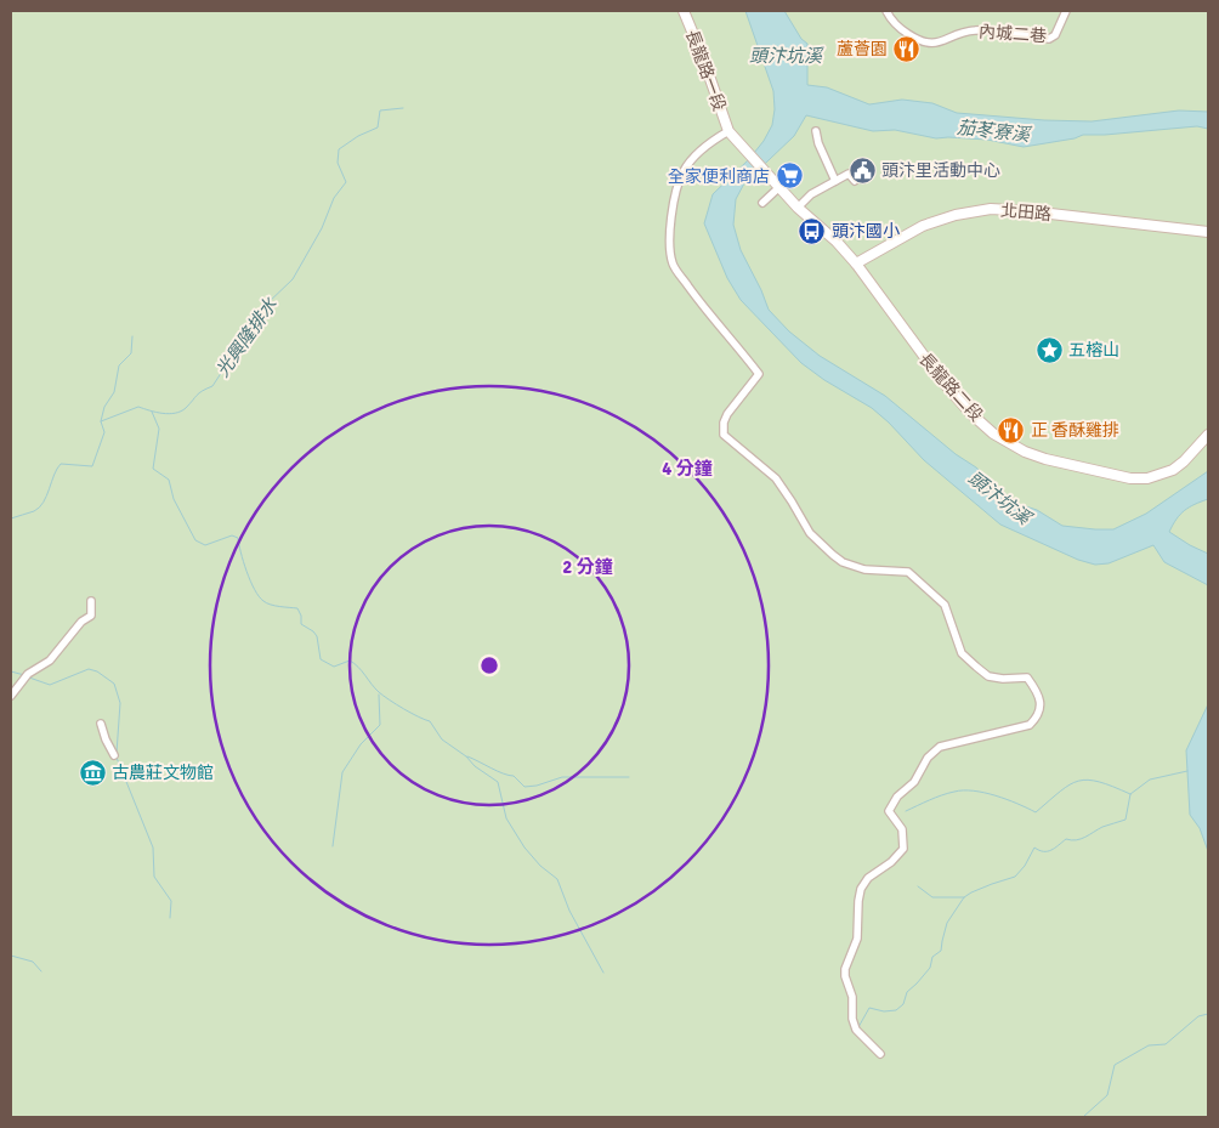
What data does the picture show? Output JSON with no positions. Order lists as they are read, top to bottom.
{
  "streets": {
    "main road": ["長龍路一段", "北田路", "長龍路二段"],
    "street": ["內城二巷"]
  },
  "crossings": [
    ["長龍路一段", "長龍路二段"],
    ["北田路", "長龍路二段"]
  ],
  "water": ["頭汴坑溪", "茄苳寮溪", "光興隆排水"],
  "places": {
    "restaurant": ["蘆薈園", "正 香酥雞排"],
    "public building": ["頭汴里活動中心"],
    "supermarket": ["全家便利商店"],
    "bus stop": ["頭汴國小"],
    "place": ["五榕山"],
    "museum": ["古農莊文物館"]
  },
  "rings": ["4 分鐘", "2 分鐘"]
}
